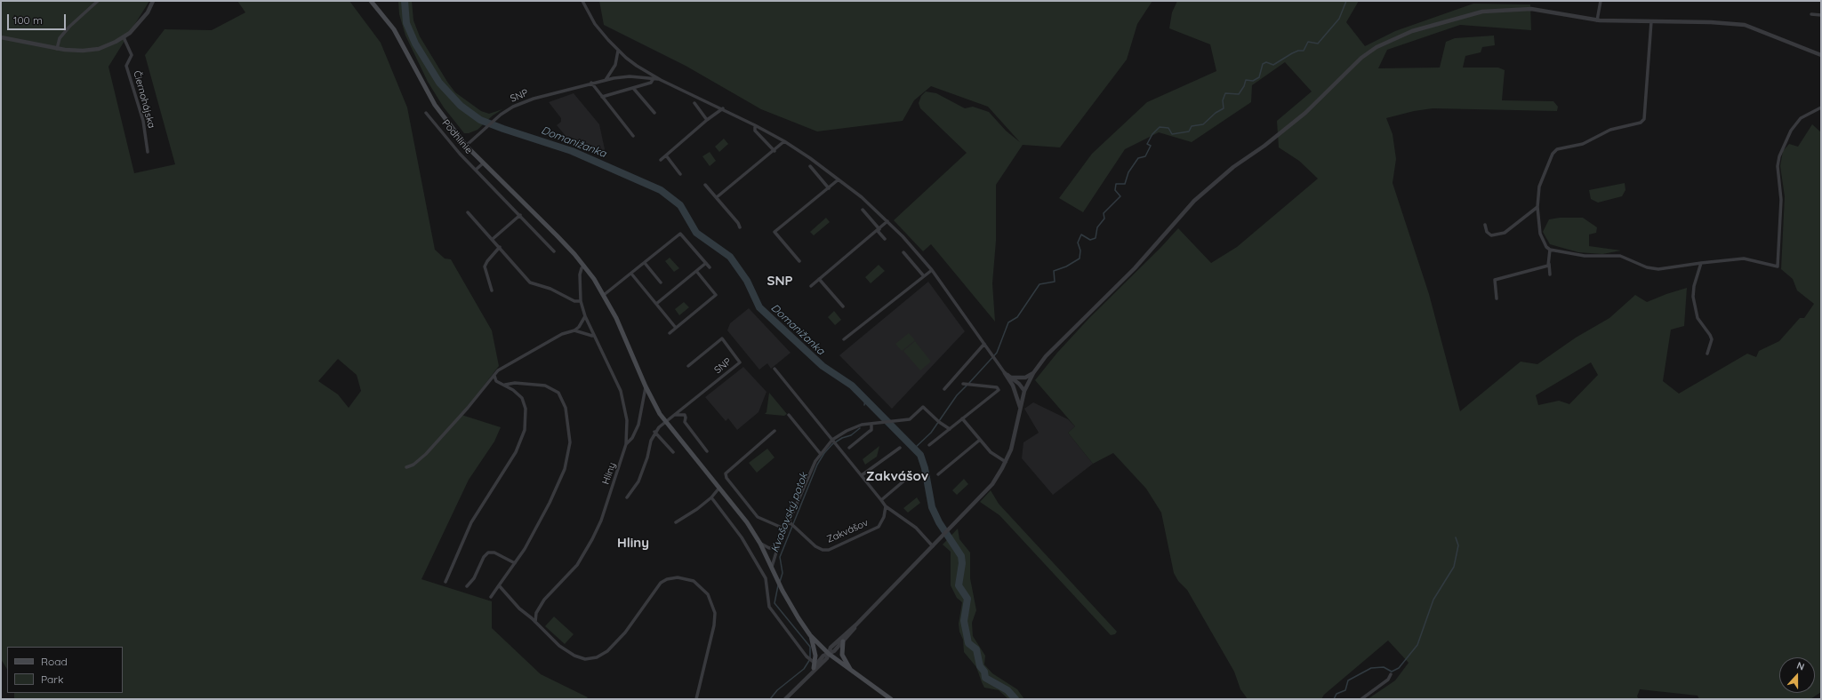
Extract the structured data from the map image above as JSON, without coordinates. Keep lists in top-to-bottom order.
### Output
{
  "streets": {
    "street": [
      "SNP",
      "Čiernohájska",
      "Podhlinie",
      "Hliny",
      "Zakvášov"
    ]
  },
  "districts": ["SNP", "Zakvášov", "Hliny"],
  "water": ["Domanižanka", "Kvašovský potok"],
  "legend": ["Road", "Park"],
  "scale_bar": "100 m",
  "north": "top"
}
